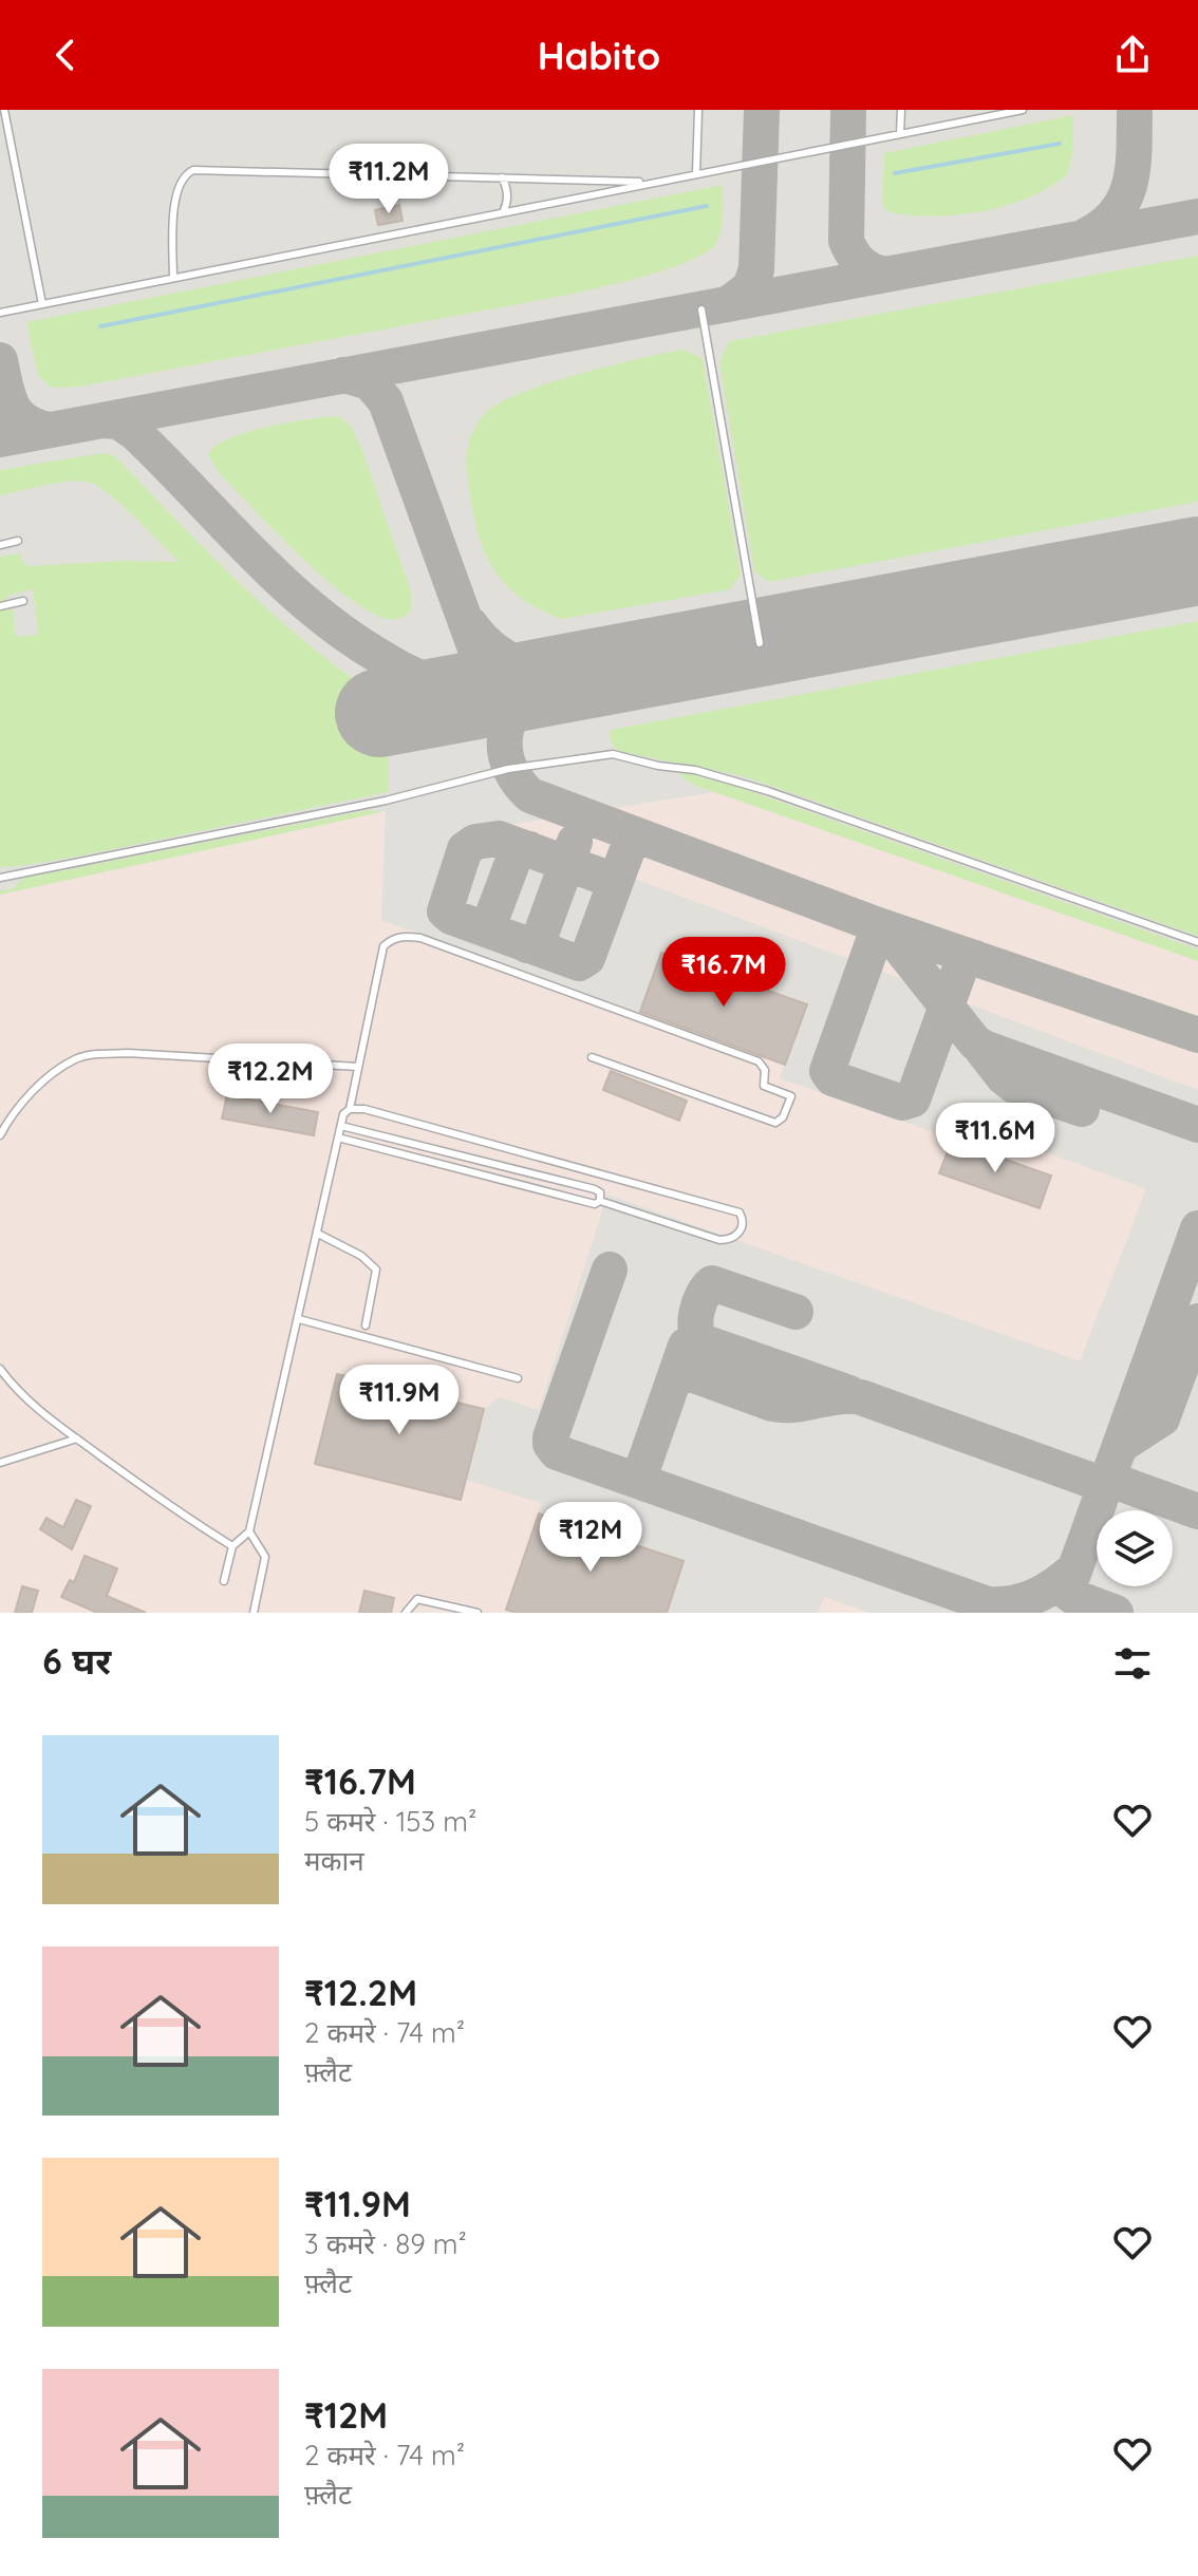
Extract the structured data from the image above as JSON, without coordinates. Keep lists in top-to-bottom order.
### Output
{
  "page": {
    "header": "Habito",
    "price": [
      "₹11.2M",
      "₹16.7M",
      "₹12.2M",
      "₹11.6M",
      "₹11.9M",
      "₹12M"
    ],
    "heading": "6 घर",
    "list": [
      {
        "name": "₹16.7M",
        "note": "5 कमरे · 153 m² · मकान"
      },
      {
        "name": "₹12.2M",
        "note": "2 कमरे · 74 m² · फ़्लैट"
      },
      {
        "name": "₹11.9M",
        "note": "3 कमरे · 89 m² · फ़्लैट"
      },
      {
        "name": "₹12M",
        "note": "2 कमरे · 74 m² · फ़्लैट"
      }
    ]
  }
}
